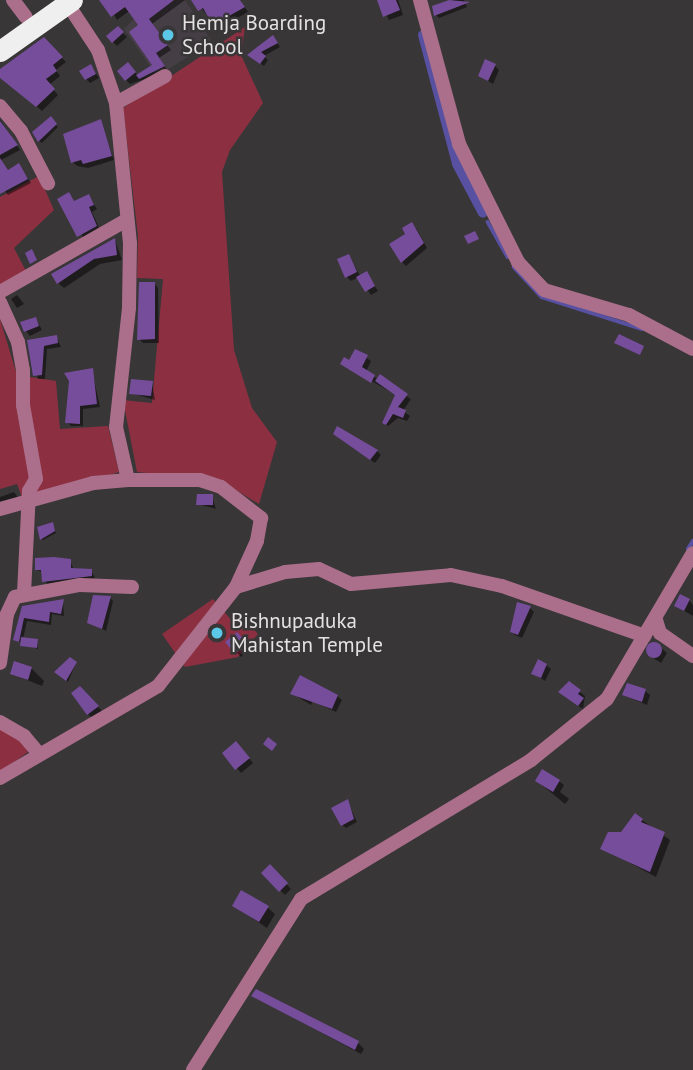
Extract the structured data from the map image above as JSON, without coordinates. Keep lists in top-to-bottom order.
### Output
{
  "places": ["Hemja Boarding School", "Bishnupaduka Mahistan Temple"]
}
